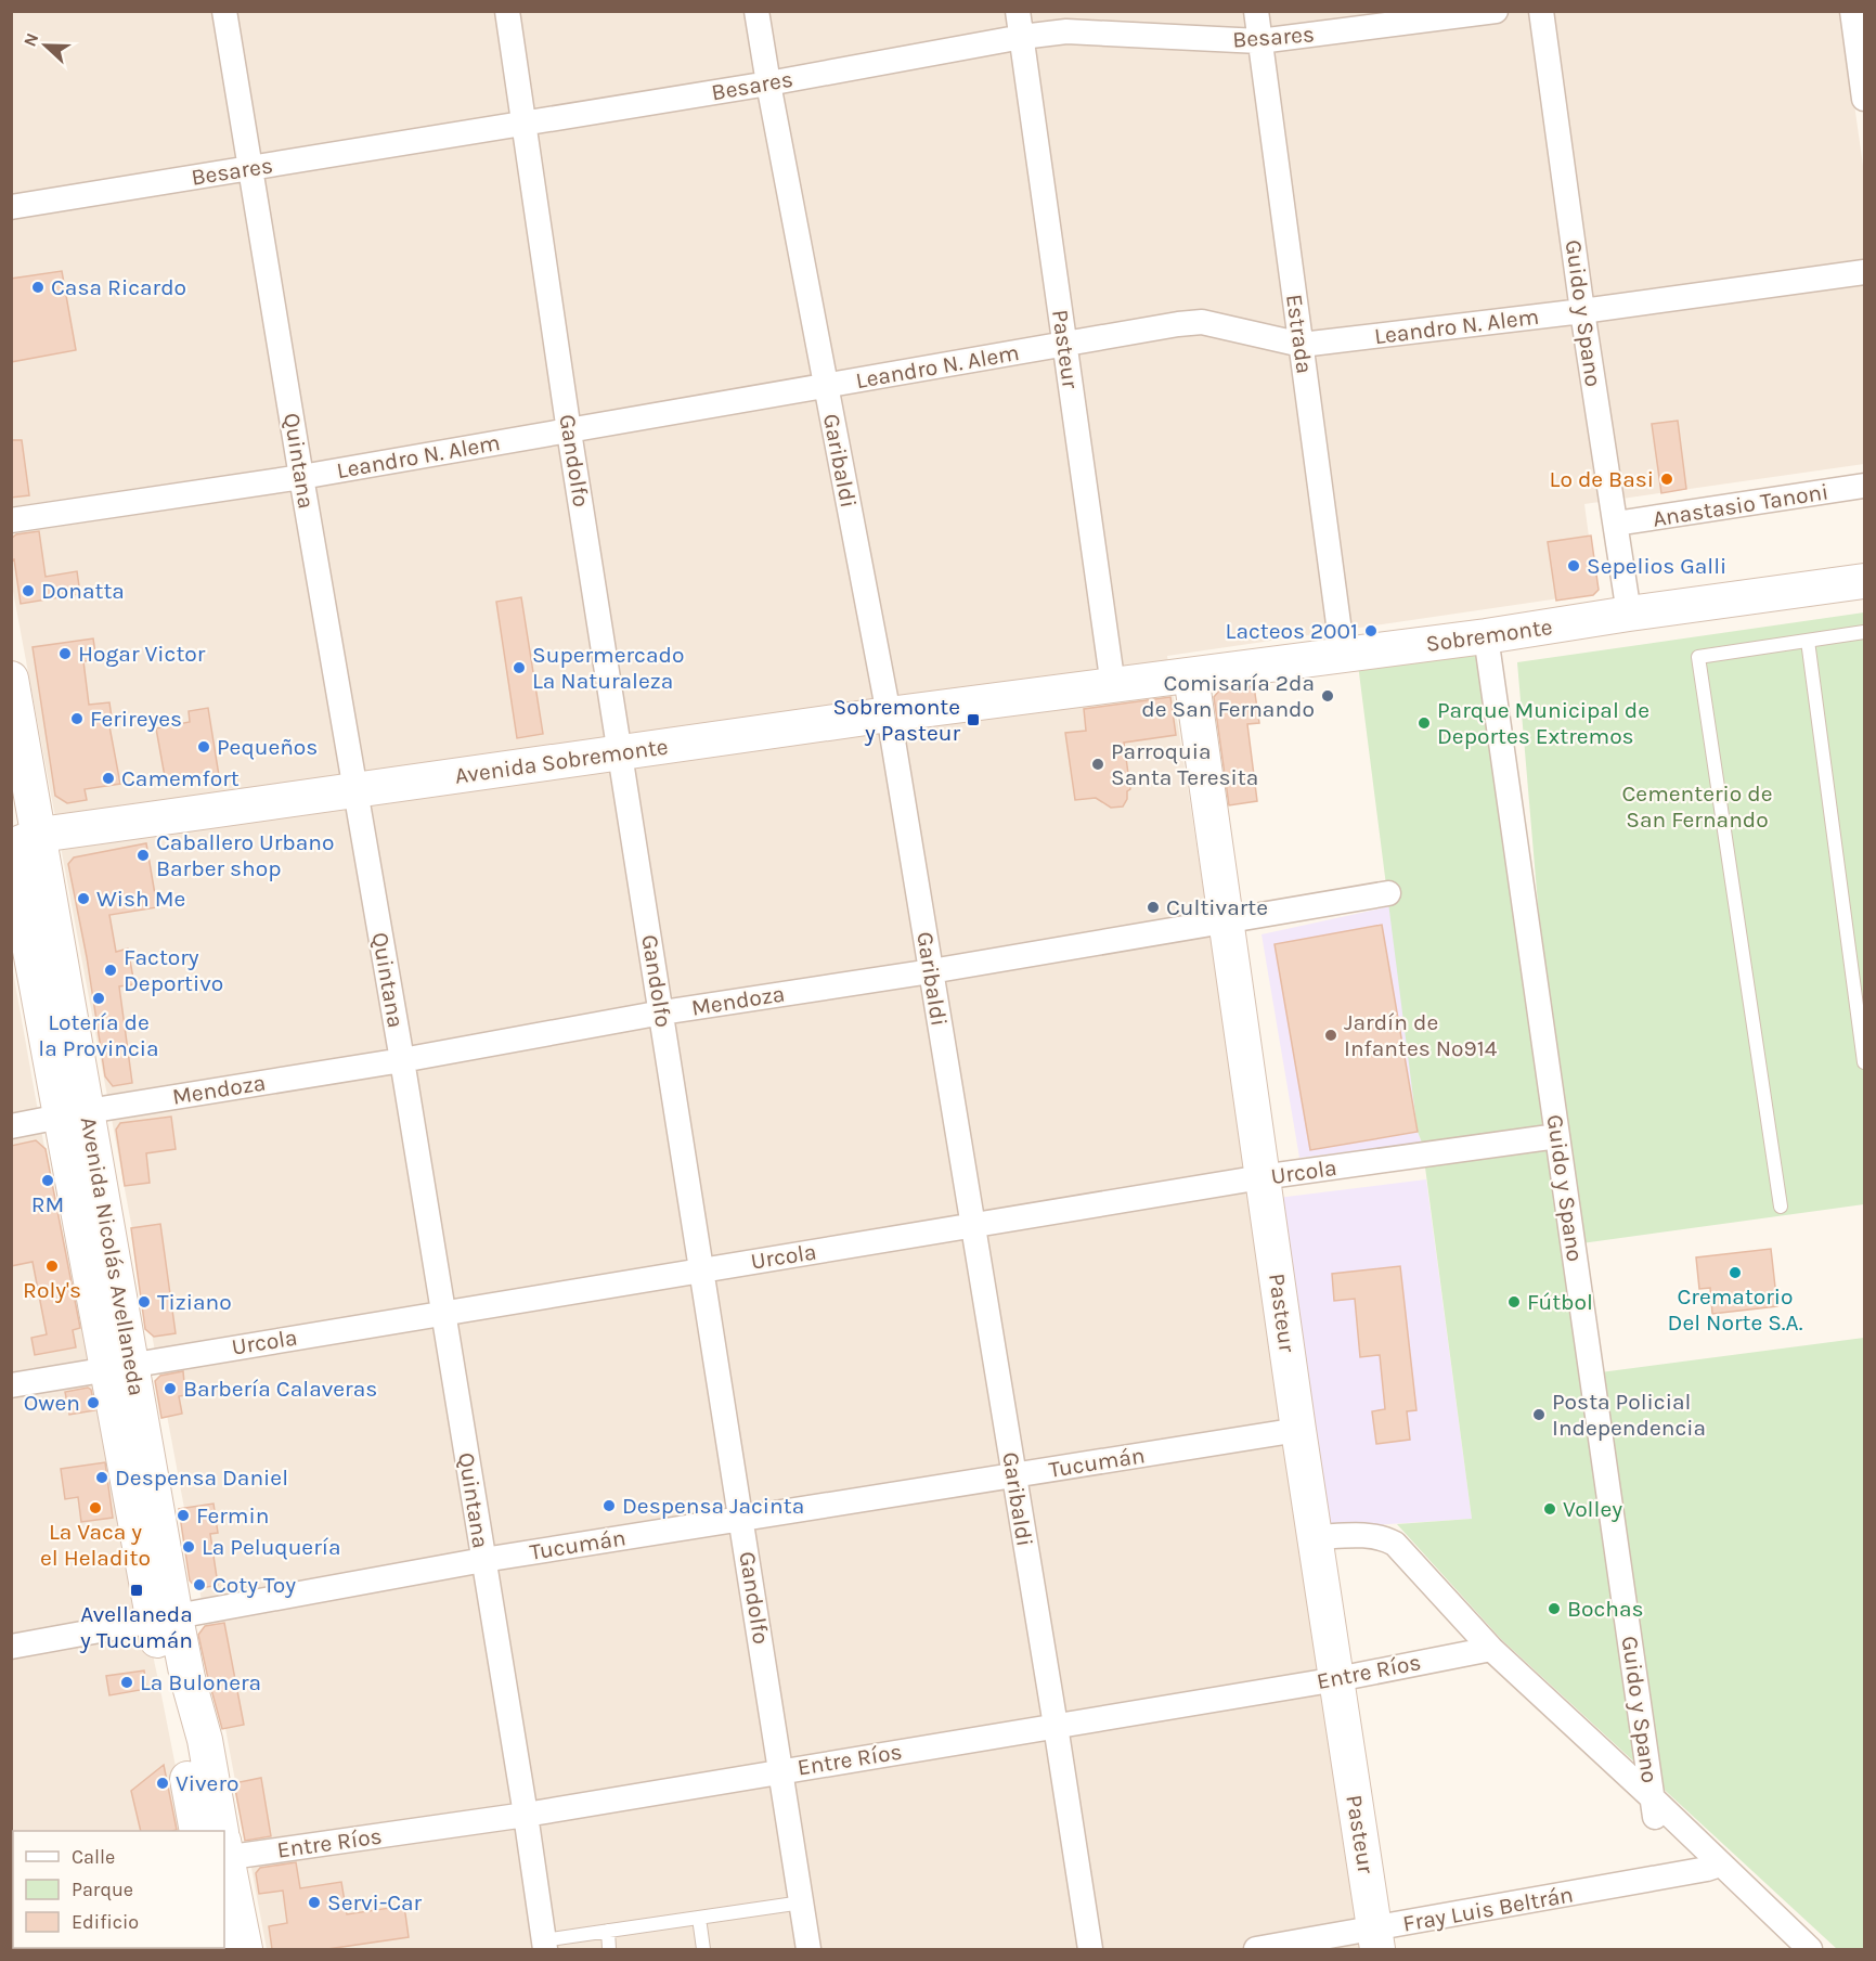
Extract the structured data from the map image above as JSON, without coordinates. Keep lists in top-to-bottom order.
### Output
{
  "streets": {
    "main road": [
      "Pasteur",
      "Sobremonte",
      "Avenida Sobremonte",
      "Avenida Nicolás Avellaneda"
    ],
    "street": [
      "Besares",
      "Guido y Spano",
      "Leandro N. Alem",
      "Estrada",
      "Quintana",
      "Gandolfo",
      "Garibaldi",
      "Anastasio Tanoni",
      "Mendoza",
      "Urcola",
      "Tucumán",
      "Entre Ríos",
      "Fray Luis Beltrán"
    ]
  },
  "crossings": [
    ["Besares", "Estrada"],
    ["Besares", "Pasteur"],
    ["Besares", "Quintana"],
    ["Besares", "Gandolfo"],
    ["Besares", "Garibaldi"],
    ["Guido y Spano", "Leandro N. Alem"],
    ["Guido y Spano", "Anastasio Tanoni"],
    ["Guido y Spano", "Sobremonte"],
    ["Guido y Spano", "Urcola"],
    ["Leandro N. Alem", "Estrada"],
    ["Leandro N. Alem", "Pasteur"],
    ["Leandro N. Alem", "Quintana"],
    ["Leandro N. Alem", "Gandolfo"],
    ["Leandro N. Alem", "Garibaldi"],
    ["Estrada", "Sobremonte"],
    ["Pasteur", "Sobremonte"],
    ["Pasteur", "Avenida Sobremonte"],
    ["Pasteur", "Mendoza"],
    ["Pasteur", "Urcola"],
    ["Pasteur", "Tucumán"],
    ["Pasteur", "Entre Ríos"],
    ["Pasteur", "Fray Luis Beltrán"],
    ["Quintana", "Avenida Sobremonte"],
    ["Quintana", "Mendoza"],
    ["Quintana", "Urcola"],
    ["Quintana", "Tucumán"],
    ["Quintana", "Entre Ríos"],
    ["Gandolfo", "Avenida Sobremonte"],
    ["Gandolfo", "Mendoza"],
    ["Gandolfo", "Urcola"],
    ["Gandolfo", "Tucumán"],
    ["Gandolfo", "Entre Ríos"],
    ["Garibaldi", "Avenida Sobremonte"],
    ["Garibaldi", "Mendoza"],
    ["Garibaldi", "Urcola"],
    ["Garibaldi", "Tucumán"],
    ["Garibaldi", "Entre Ríos"],
    ["Sobremonte", "Avenida Sobremonte"],
    ["Avenida Sobremonte", "Avenida Nicolás Avellaneda"],
    ["Mendoza", "Avenida Nicolás Avellaneda"],
    ["Urcola", "Avenida Nicolás Avellaneda"],
    ["Avenida Nicolás Avellaneda", "Tucumán"]
  ],
  "parks": ["Cementerio de San Fernando"],
  "places": {
    "other": [
      "Casa Ricardo",
      "Lo de Basi",
      "Sepelios Galli",
      "Donatta",
      "Lacteos 2001",
      "Hogar Victor",
      "Supermercado La Naturaleza",
      "Comisaría 2da de San Fernando",
      "Ferireyes",
      "Parque Municipal de Deportes Extremos",
      "Pequeños",
      "Parroquia Santa Teresita",
      "Camemfort",
      "Caballero Urbano Barber shop",
      "Wish Me",
      "Cultivarte",
      "Factory Deportivo",
      "Lotería de la Provincia",
      "Jardín de Infantes Nº914",
      "RM",
      "Roly's",
      "Crematorio Del Norte S.A.",
      "Tiziano",
      "Fútbol",
      "Barbería Calaveras",
      "Owen",
      "Posta Policial Independencia",
      "Despensa Daniel",
      "Despensa Jacinta",
      "La Vaca y el Heladito",
      "Volley",
      "Fermin",
      "La Peluquería",
      "Coty Toy",
      "Bochas",
      "La Bulonera",
      "Vivero",
      "Servi-Car"
    ],
    "transit": ["Sobremonte y Pasteur", "Avellaneda y Tucumán"]
  },
  "legend": ["Calle", "Parque", "Edificio"],
  "north": "left"
}
